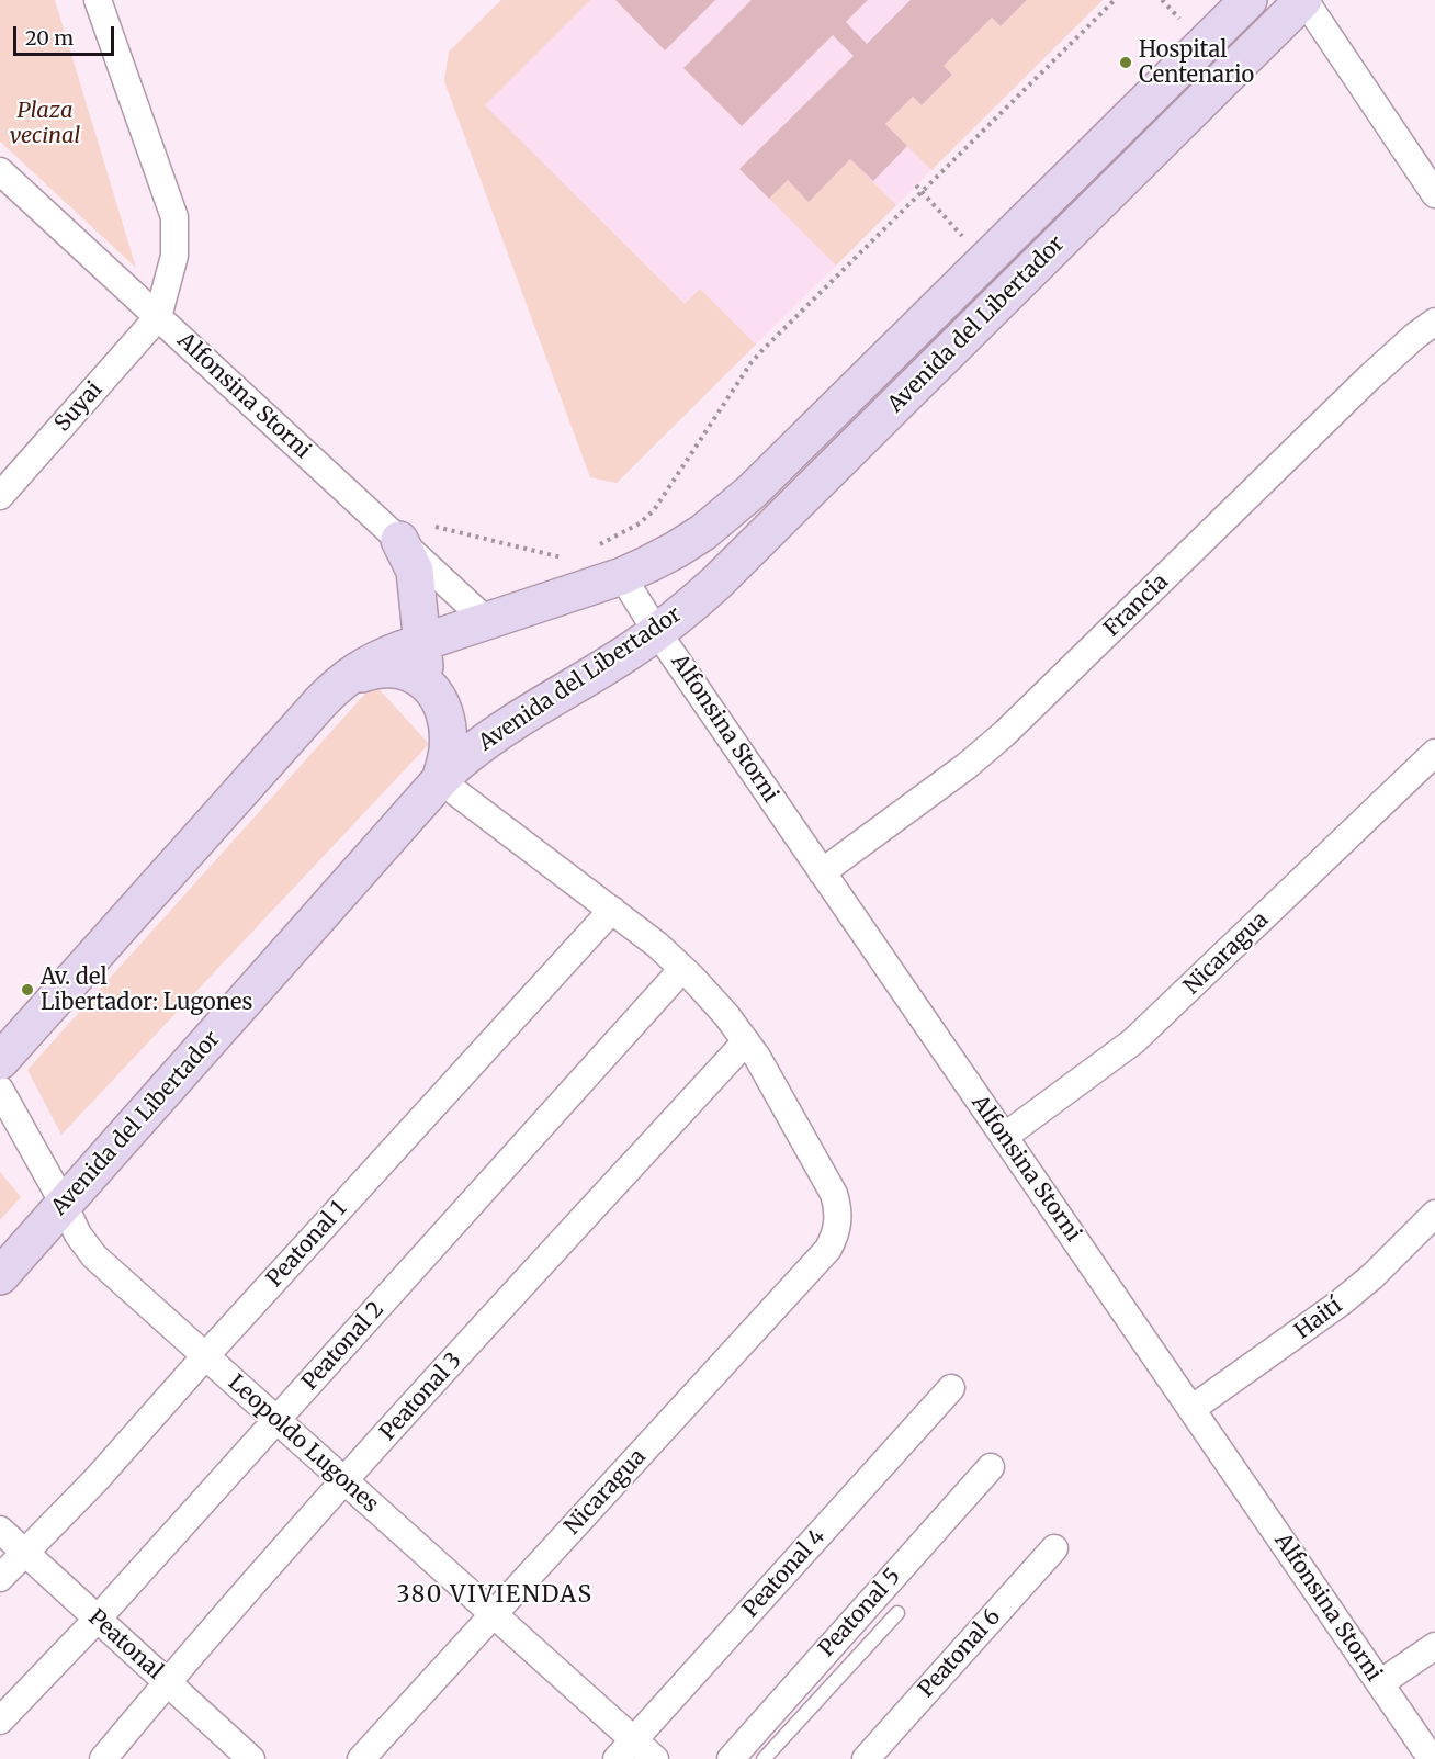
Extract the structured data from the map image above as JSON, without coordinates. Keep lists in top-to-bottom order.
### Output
{
  "streets": {
    "main road": ["Avenida del Libertador"],
    "street": [
      "Alfonsina Storni",
      "Suyai",
      "Francia",
      "Nicaragua",
      "Peatonal 1",
      "Haití",
      "Peatonal 2",
      "Peatonal 3",
      "Leopoldo Lugones",
      "Peatonal 4",
      "Peatonal 5",
      "Peatonal",
      "Peatonal 6"
    ]
  },
  "crossings": [
    ["Avenida del Libertador", "Alfonsina Storni"],
    ["Avenida del Libertador", "Leopoldo Lugones"],
    ["Alfonsina Storni", "Suyai"],
    ["Alfonsina Storni", "Francia"],
    ["Alfonsina Storni", "Nicaragua"],
    ["Alfonsina Storni", "Haití"],
    ["Nicaragua", "Peatonal 3"],
    ["Nicaragua", "Leopoldo Lugones"],
    ["Peatonal 1", "Leopoldo Lugones"],
    ["Peatonal 1", "Peatonal"],
    ["Peatonal 2", "Leopoldo Lugones"],
    ["Peatonal 2", "Peatonal"],
    ["Peatonal 3", "Leopoldo Lugones"],
    ["Peatonal 3", "Peatonal"],
    ["Leopoldo Lugones", "Peatonal 4"]
  ],
  "districts": ["380 VIVIENDAS"],
  "parks": ["Plaza vecinal"],
  "places": ["Hospital Centenario", "Av. del Libertador: Lugones"],
  "scale_bar": "20 m"
}
